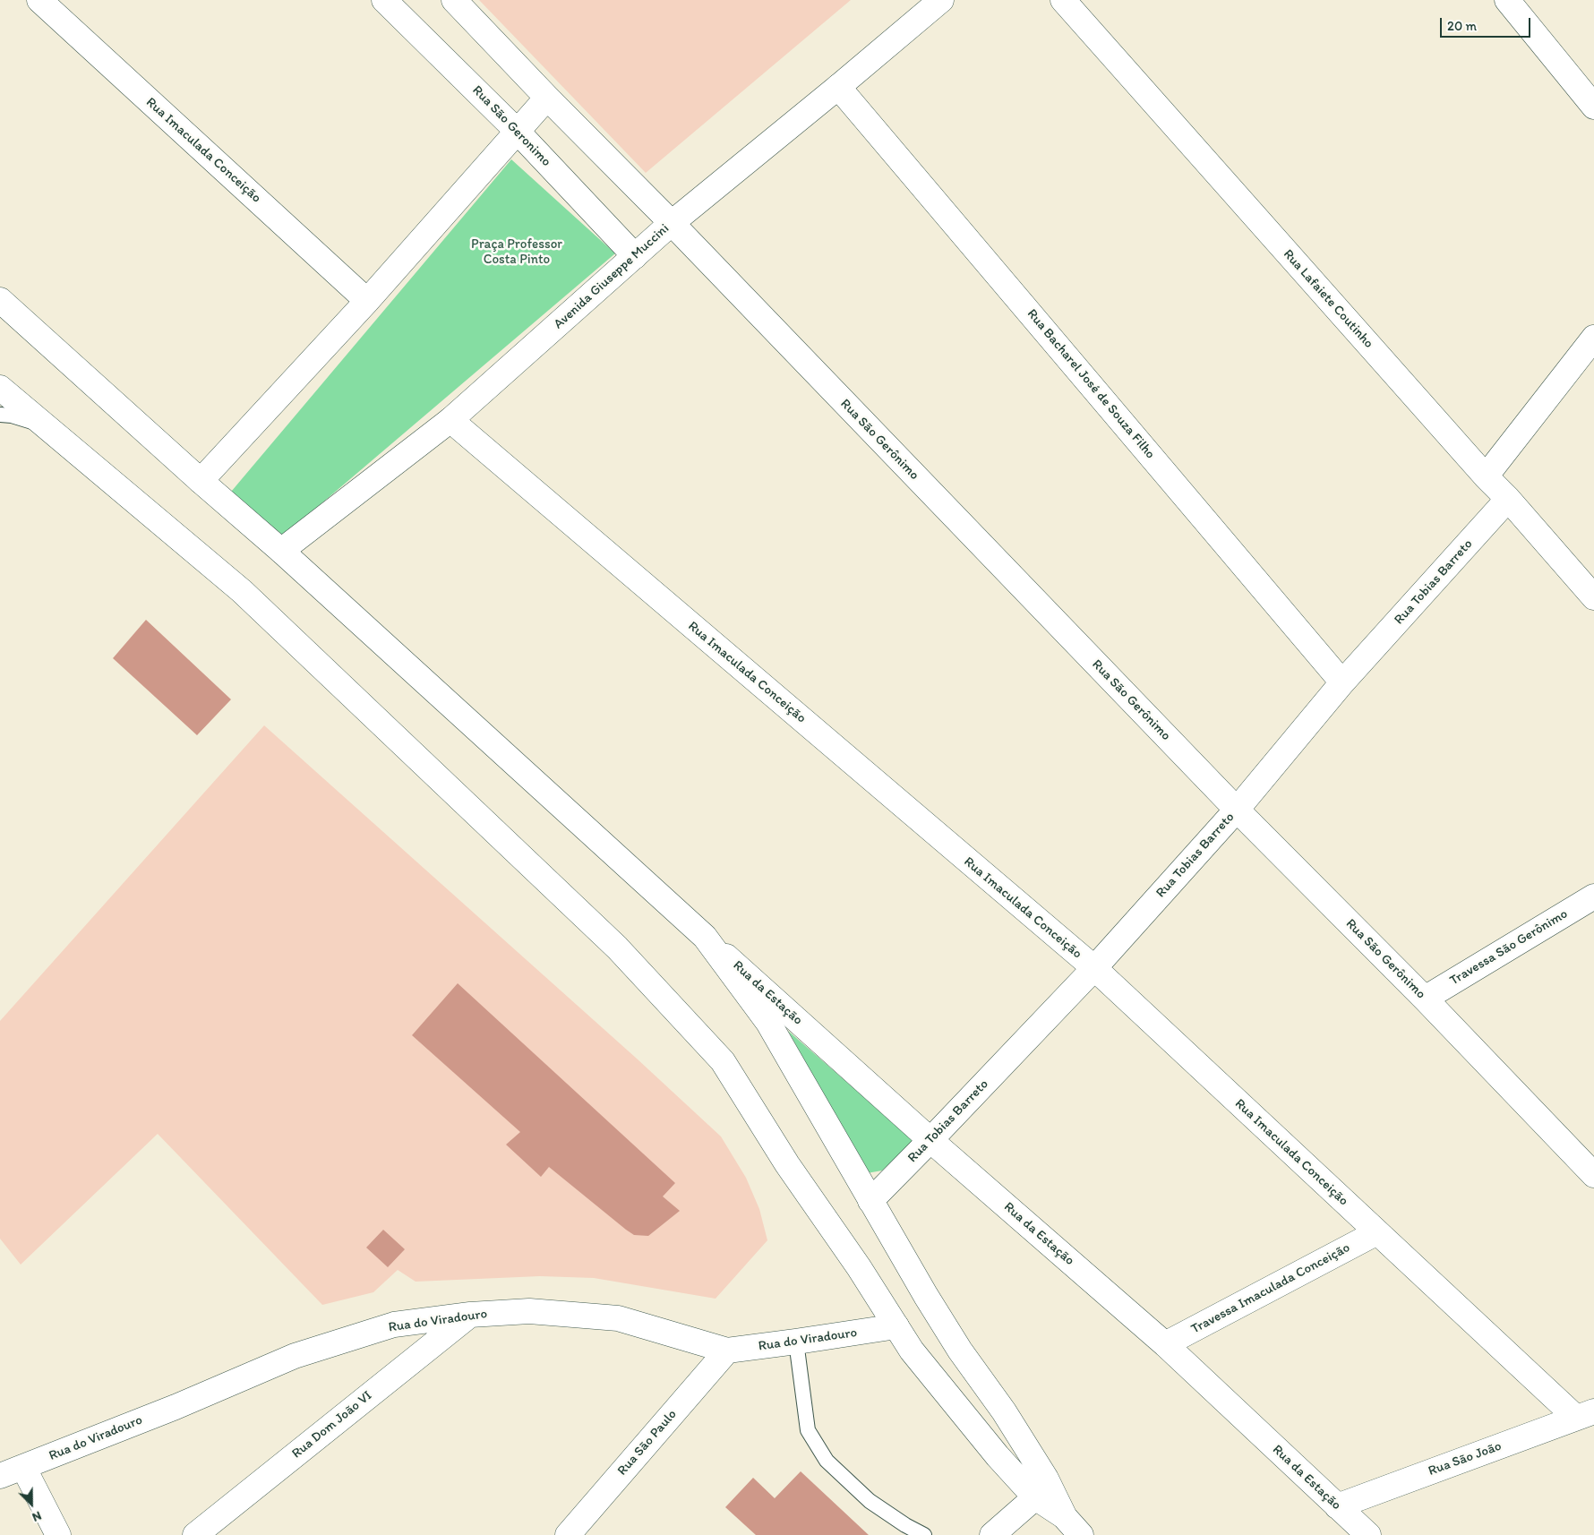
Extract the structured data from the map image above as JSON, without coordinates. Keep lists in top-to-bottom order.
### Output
{
  "streets": {
    "main road": [
      "Rua São Geronimo",
      "Rua Imaculada Conceição",
      "Avenida Giuseppe Muccini",
      "Rua Lafaiete Coutinho",
      "Rua Bacharel José de Souza Filho",
      "Rua São Gerônimo",
      "Rua Tobias Barreto",
      "Travessa São Gerônimo",
      "Rua da Estação",
      "Travessa Imaculada Conceição",
      "Rua do Viradouro",
      "Rua Dom João VI",
      "Rua São Paulo",
      "Rua São João"
    ]
  },
  "crossings": [
    ["Rua São Geronimo", "Avenida Giuseppe Muccini"],
    ["Rua Imaculada Conceição", "Avenida Giuseppe Muccini"],
    ["Rua Imaculada Conceição", "Rua Tobias Barreto"],
    ["Rua Imaculada Conceição", "Travessa Imaculada Conceição"],
    ["Rua Imaculada Conceição", "Rua São João"],
    ["Avenida Giuseppe Muccini", "Rua Bacharel José de Souza Filho"],
    ["Avenida Giuseppe Muccini", "Rua São Gerônimo"],
    ["Rua Lafaiete Coutinho", "Rua Tobias Barreto"],
    ["Rua Bacharel José de Souza Filho", "Rua Tobias Barreto"],
    ["Rua São Gerônimo", "Rua Tobias Barreto"],
    ["Rua São Gerônimo", "Travessa São Gerônimo"],
    ["Rua Tobias Barreto", "Rua da Estação"],
    ["Rua da Estação", "Travessa Imaculada Conceição"],
    ["Rua da Estação", "Rua São João"],
    ["Rua do Viradouro", "Rua Dom João VI"],
    ["Rua do Viradouro", "Rua São Paulo"]
  ],
  "parks": ["Praça Professor Costa Pinto"],
  "scale_bar": "20 m",
  "north": "bottom right"
}
